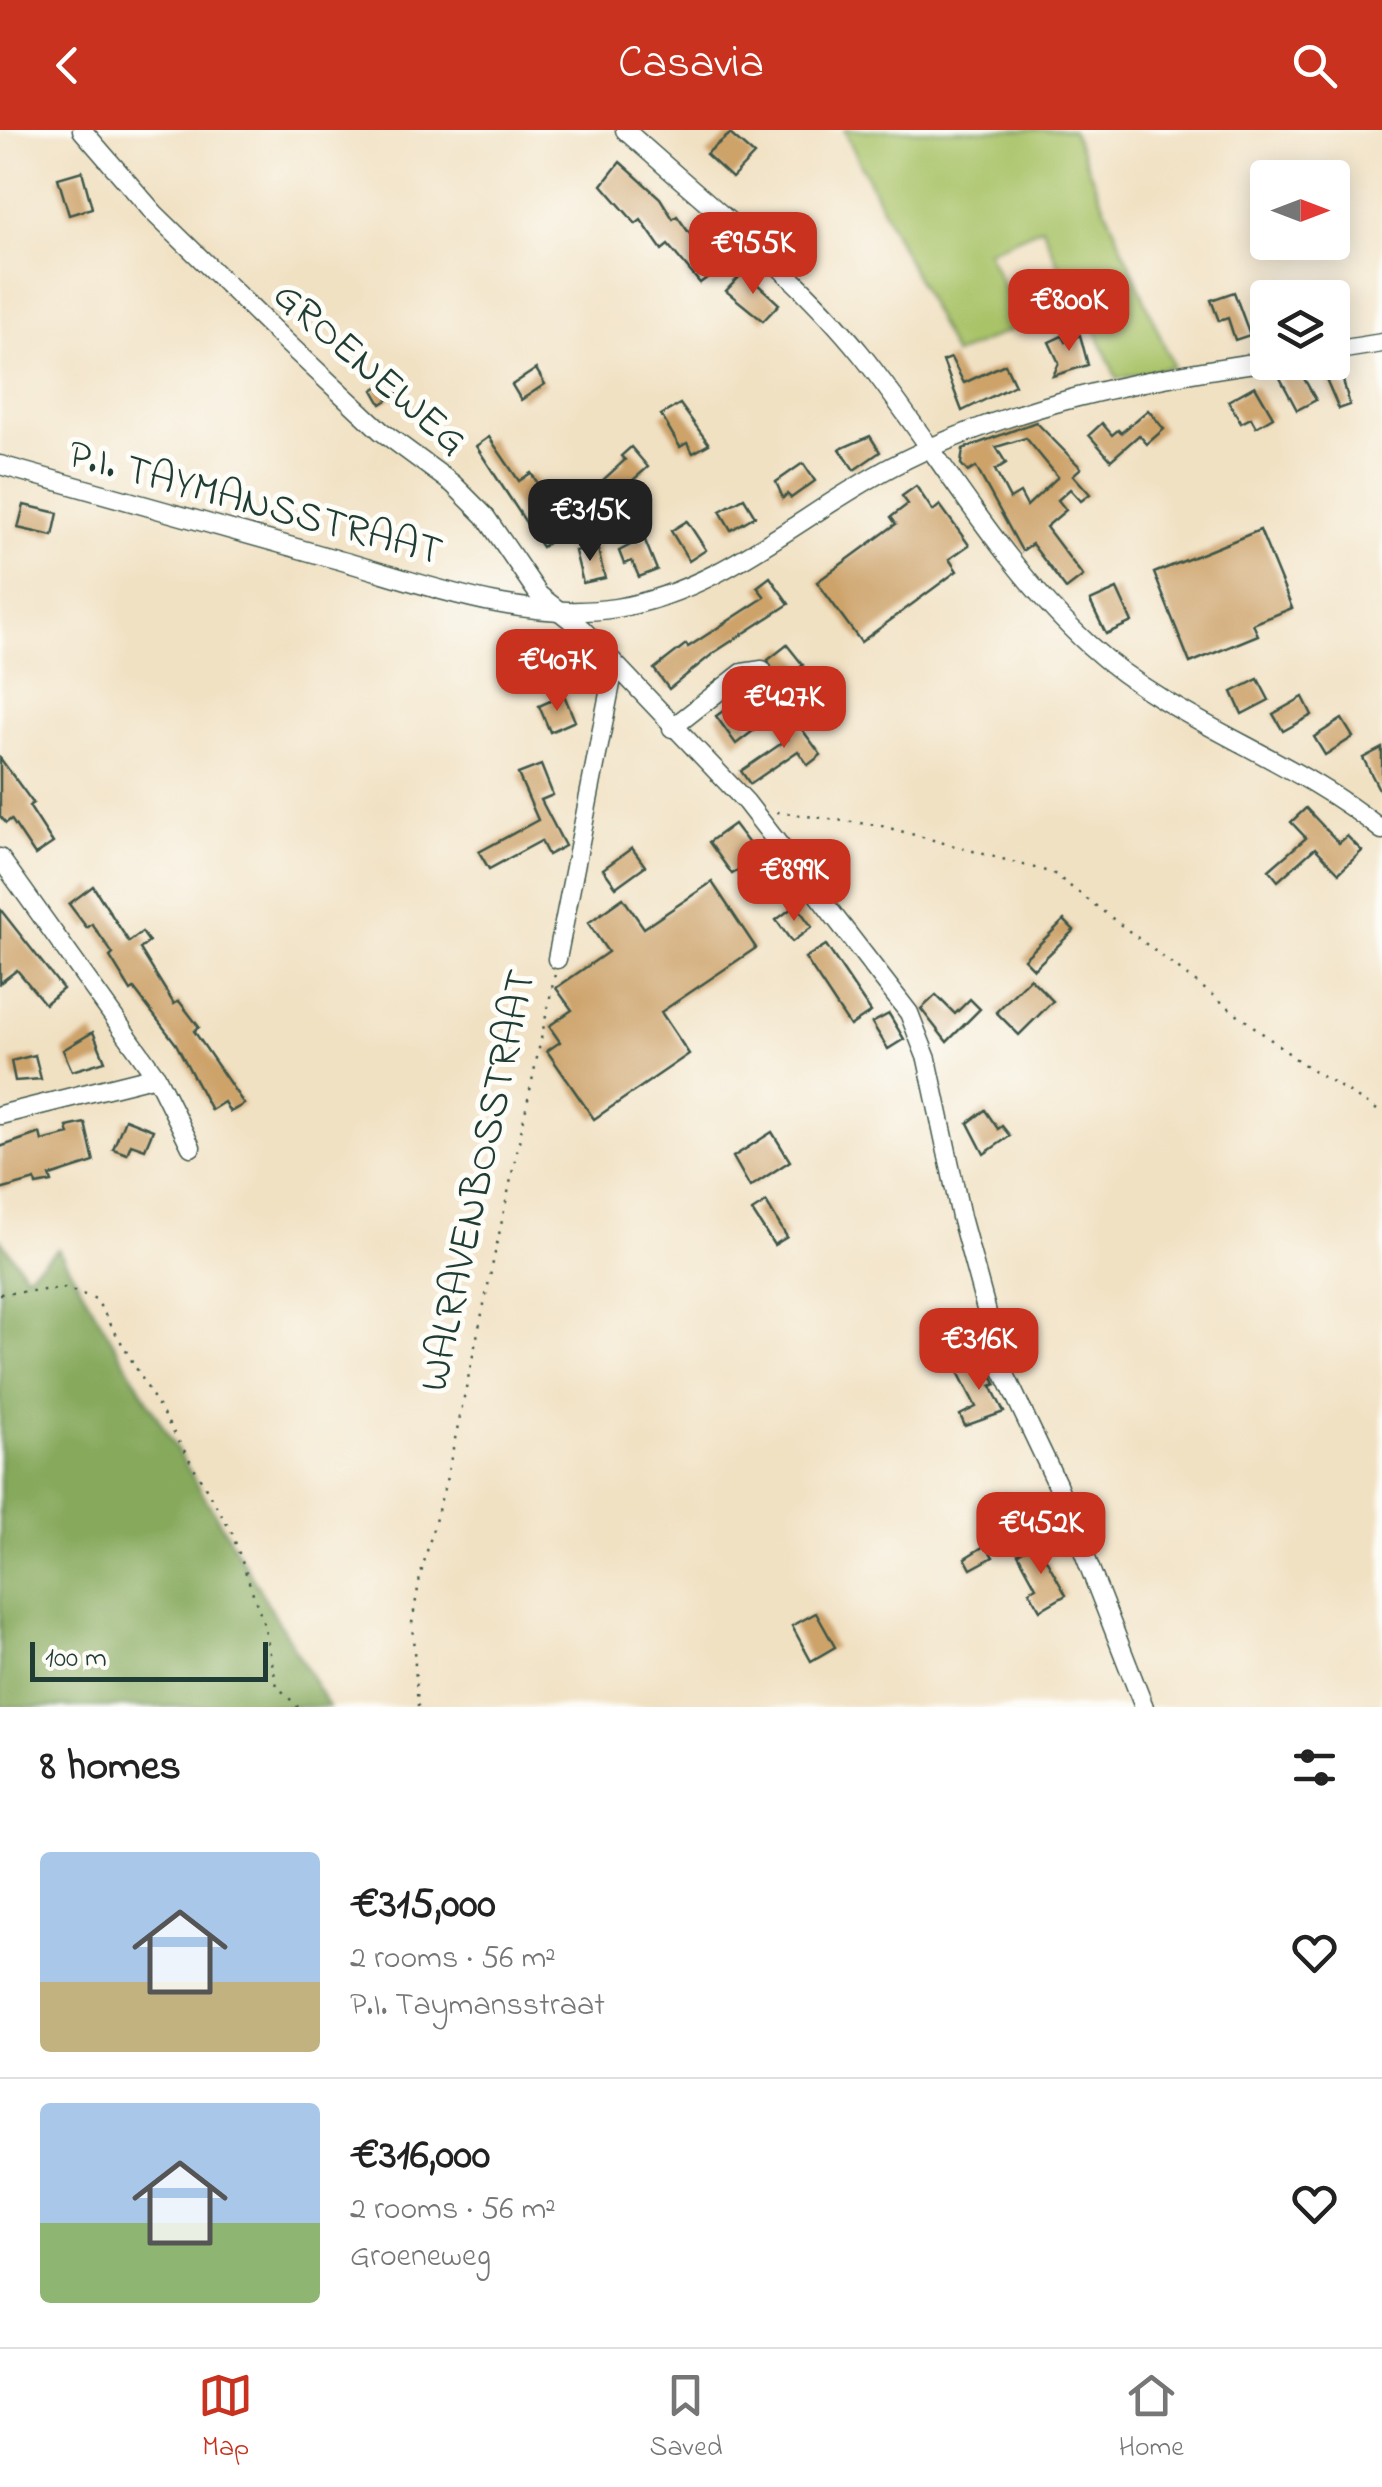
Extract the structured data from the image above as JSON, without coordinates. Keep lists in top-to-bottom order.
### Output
{
  "streets": {
    "street": ["GROENEWEG", "P.I. TAYMANSSTRAAT", "WALRAVENBOSSTRAAT"]
  },
  "crossings": [
    ["GROENEWEG", "P.I. TAYMANSSTRAAT"],
    ["GROENEWEG", "WALRAVENBOSSTRAAT"]
  ],
  "scale_bar": "100 m",
  "north": "right",
  "page": {
    "header": "Casavia",
    "price": [
      "€955K",
      "€800K",
      "€315K",
      "€407K",
      "€427K",
      "€899K",
      "€316K",
      "€452K"
    ],
    "scale": "100 m",
    "heading": "8 homes",
    "list": [
      {
        "name": "€315,000",
        "note": "2 rooms · 56 m² · P.I. Taymansstraat"
      },
      {
        "name": "€316,000",
        "note": "2 rooms · 56 m² · Groeneweg"
      }
    ],
    "tabs": ["Map", "Saved", "Home"]
  }
}
